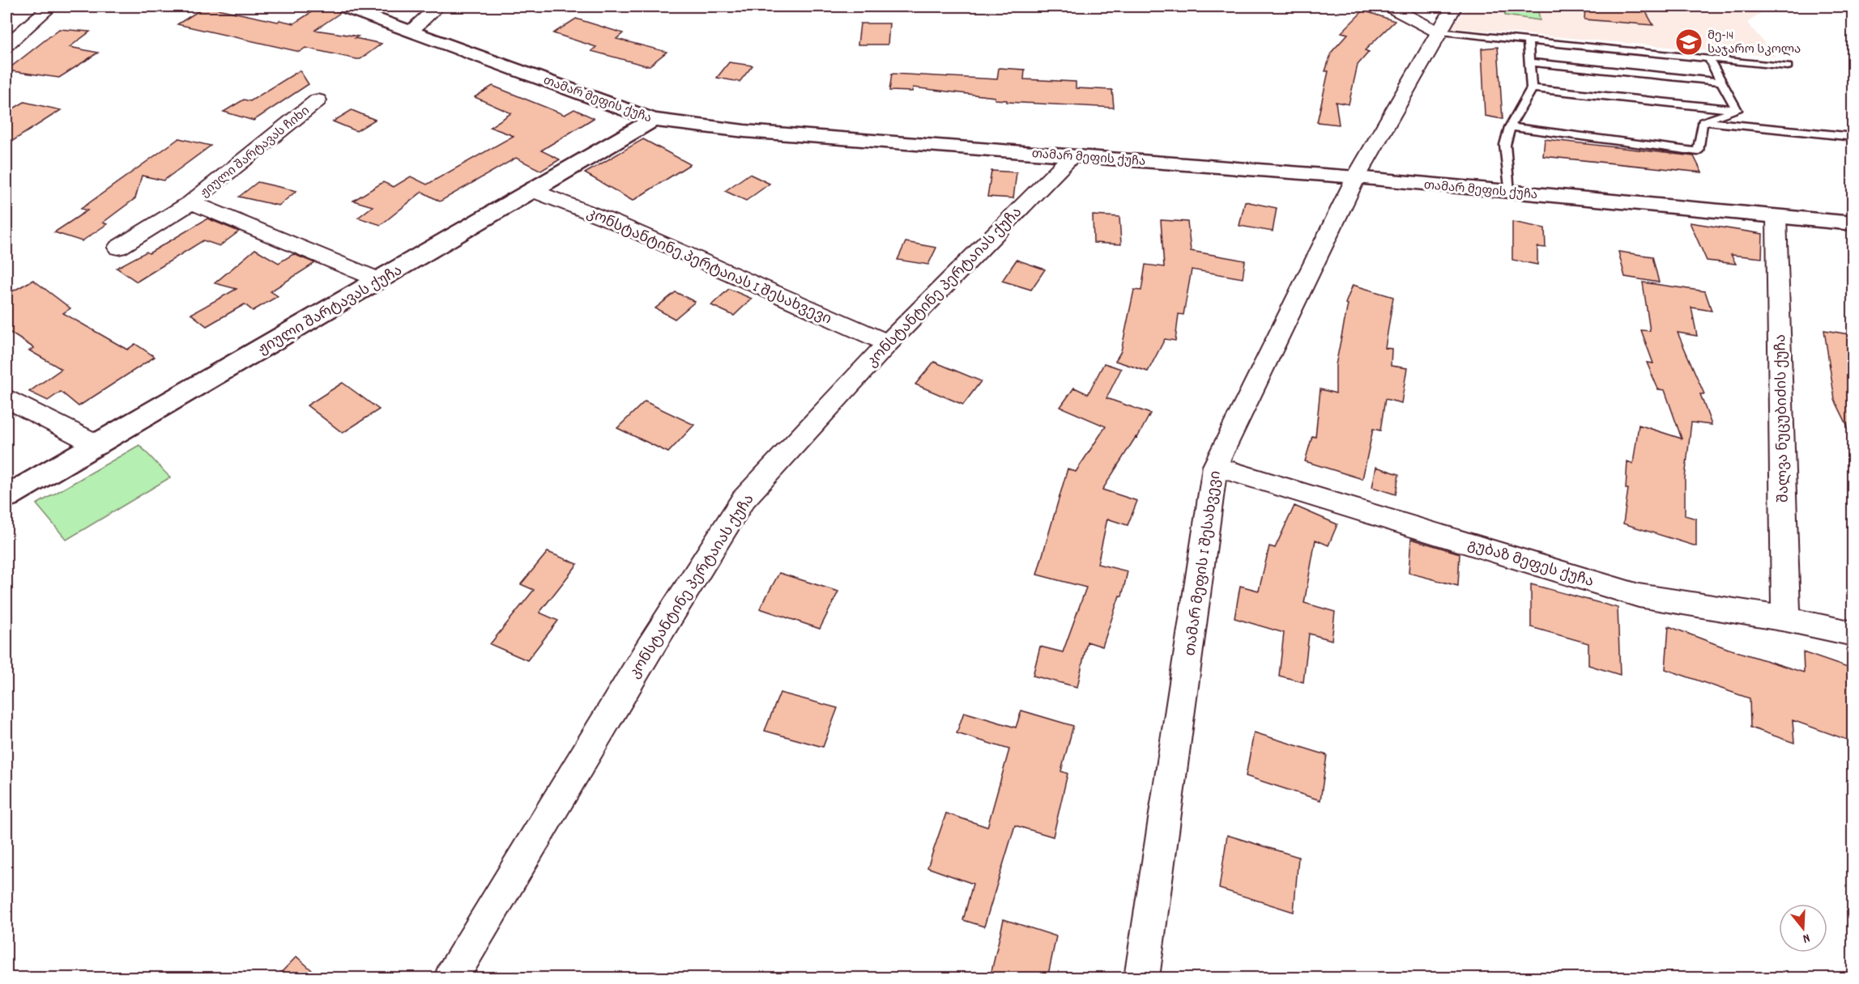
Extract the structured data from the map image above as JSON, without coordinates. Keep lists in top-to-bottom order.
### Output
{
  "streets": {
    "street": [
      "თამარ მეფის ქუჩა",
      "ჟიული შარტავას ჩიხი",
      "კონსტანტინე პერტაიას I შესახვევი",
      "კონსტანტინე პერტაიას ქუჩა",
      "ჟიული შარტავას ქუჩა",
      "შალვა ნუცუბიძის ქუჩა",
      "გუბაზ მეფეს ქუჩა",
      "თამარ მეფის I შესახვევი"
    ]
  },
  "crossings": [
    ["თამარ მეფის ქუჩა", "კონსტანტინე პერტაიას ქუჩა"],
    ["თამარ მეფის ქუჩა", "ჟიული შარტავას ქუჩა"],
    ["თამარ მეფის ქუჩა", "შალვა ნუცუბიძის ქუჩა"],
    ["თამარ მეფის ქუჩა", "თამარ მეფის I შესახვევი"],
    ["ჟიული შარტავას ჩიხი", "ჟიული შარტავას ქუჩა"],
    ["კონსტანტინე პერტაიას I შესახვევი", "კონსტანტინე პერტაიას ქუჩა"],
    ["კონსტანტინე პერტაიას I შესახვევი", "ჟიული შარტავას ქუჩა"],
    ["შალვა ნუცუბიძის ქუჩა", "გუბაზ მეფეს ქუჩა"],
    ["გუბაზ მეფეს ქუჩა", "თამარ მეფის I შესახვევი"]
  ],
  "places": {
    "school or university": ["მე-14 საჯარო სკოლა"]
  },
  "north": "bottom"
}
